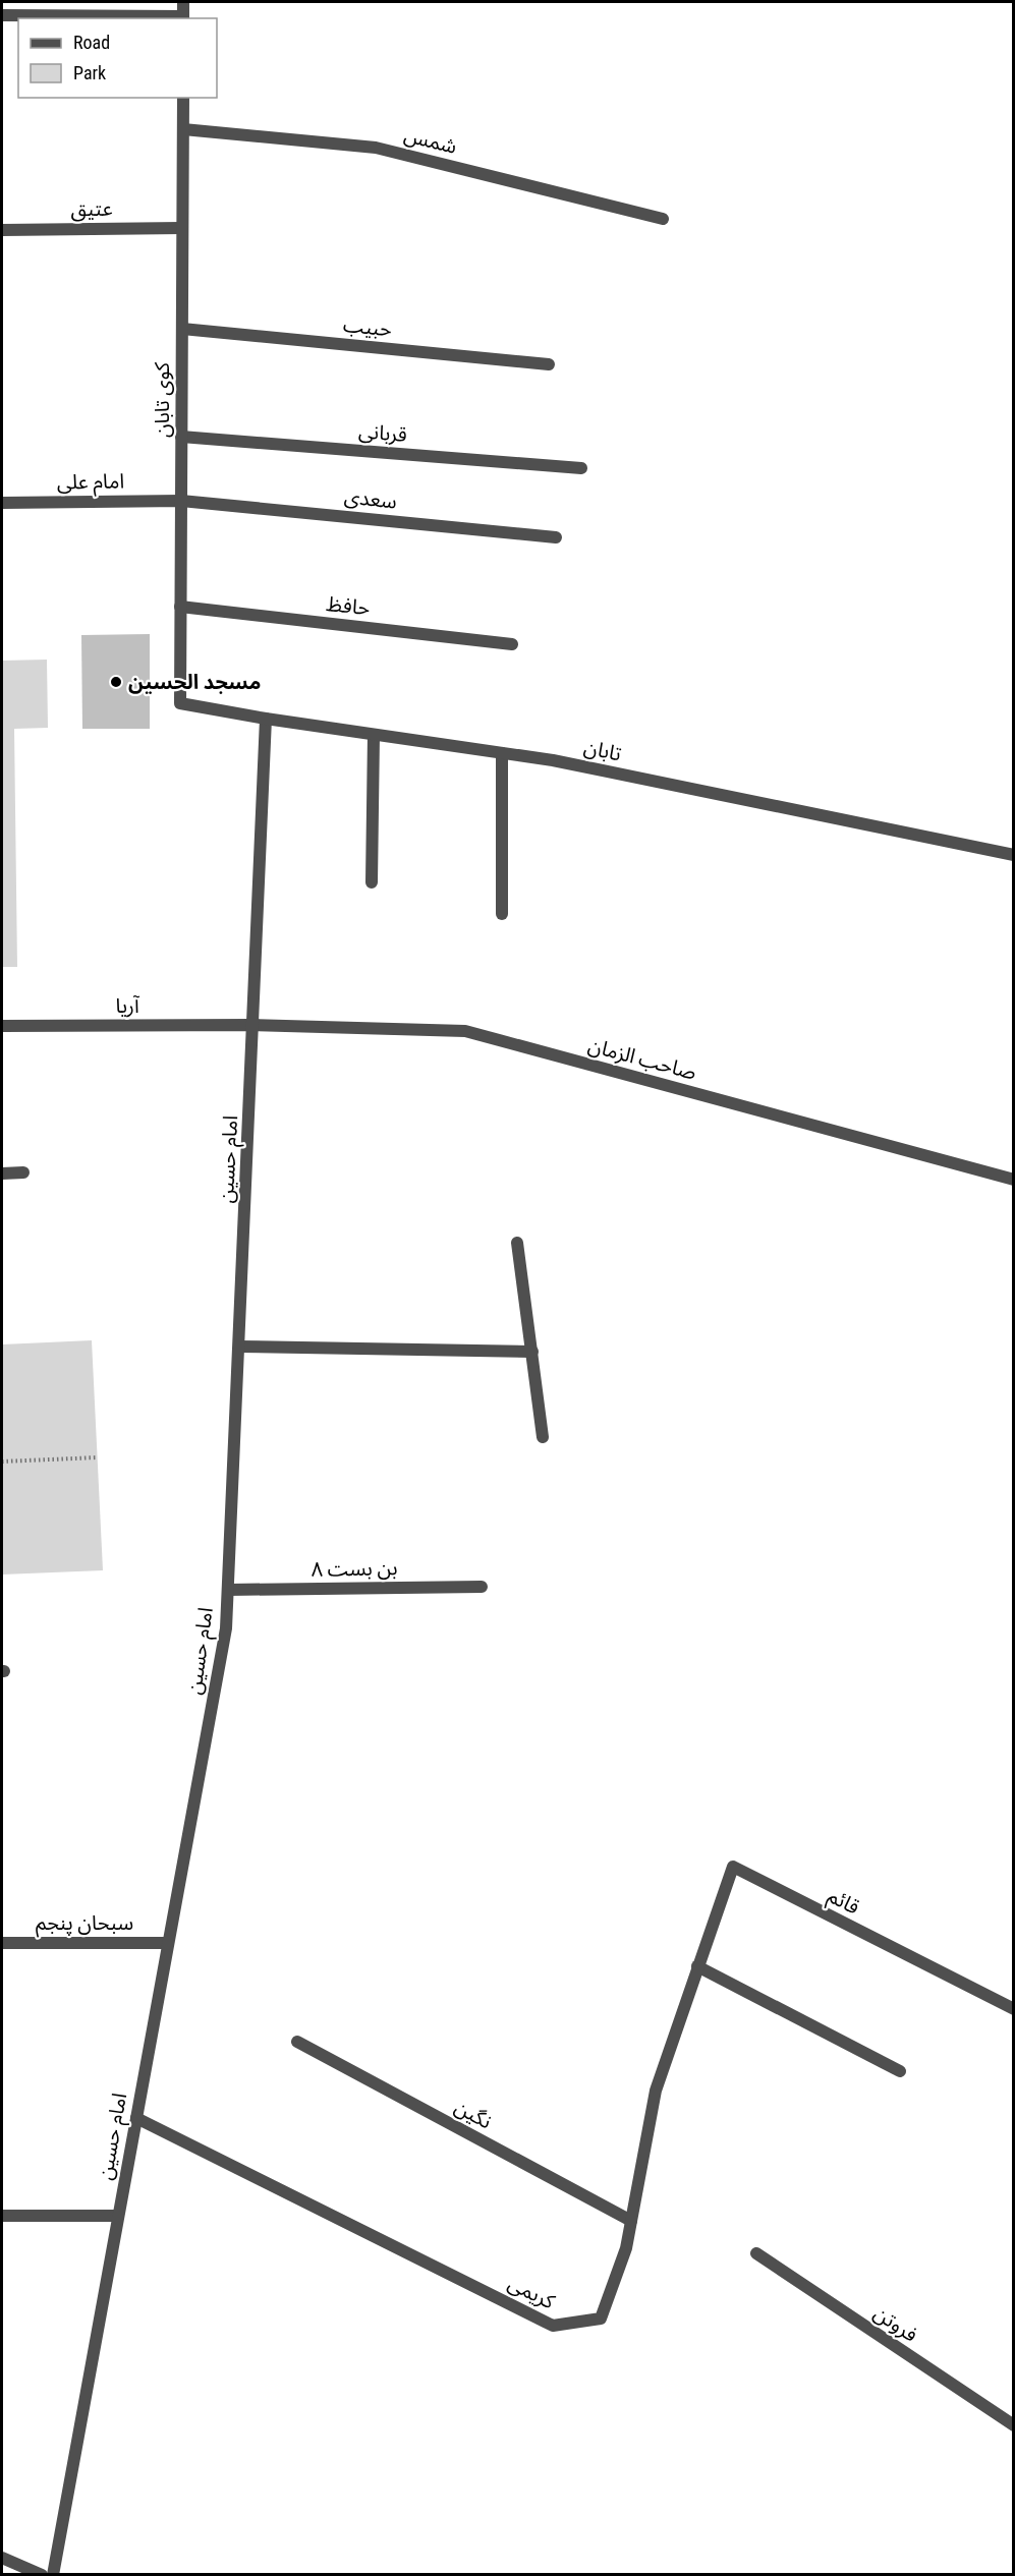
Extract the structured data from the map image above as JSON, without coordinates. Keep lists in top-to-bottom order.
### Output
{
  "streets": {
    "street": [
      "شمس",
      "عتیق",
      "حبیب",
      "کوی تابان",
      "قربانی",
      "امام علی",
      "سعدی",
      "حافظ",
      "تابان",
      "آریا",
      "صاحب الزمان",
      "امام حسین",
      "بن بست ۸",
      "قائم",
      "سبحان پنجم",
      "نگین",
      "کریمی",
      "فروتن"
    ]
  },
  "crossings": [
    ["شمس", "کوی تابان"],
    ["عتیق", "کوی تابان"],
    ["حبیب", "کوی تابان"],
    ["کوی تابان", "قربانی"],
    ["کوی تابان", "امام علی"],
    ["کوی تابان", "سعدی"],
    ["کوی تابان", "حافظ"],
    ["کوی تابان", "تابان"],
    ["امام علی", "سعدی"],
    ["تابان", "امام حسین"],
    ["آریا", "صاحب الزمان"],
    ["آریا", "امام حسین"],
    ["صاحب الزمان", "امام حسین"],
    ["امام حسین", "بن بست ۸"],
    ["امام حسین", "سبحان پنجم"],
    ["امام حسین", "کریمی"],
    ["قائم", "کریمی"],
    ["نگین", "کریمی"]
  ],
  "places": ["مسجد الحسین"],
  "legend": ["Road", "Park"]
}
